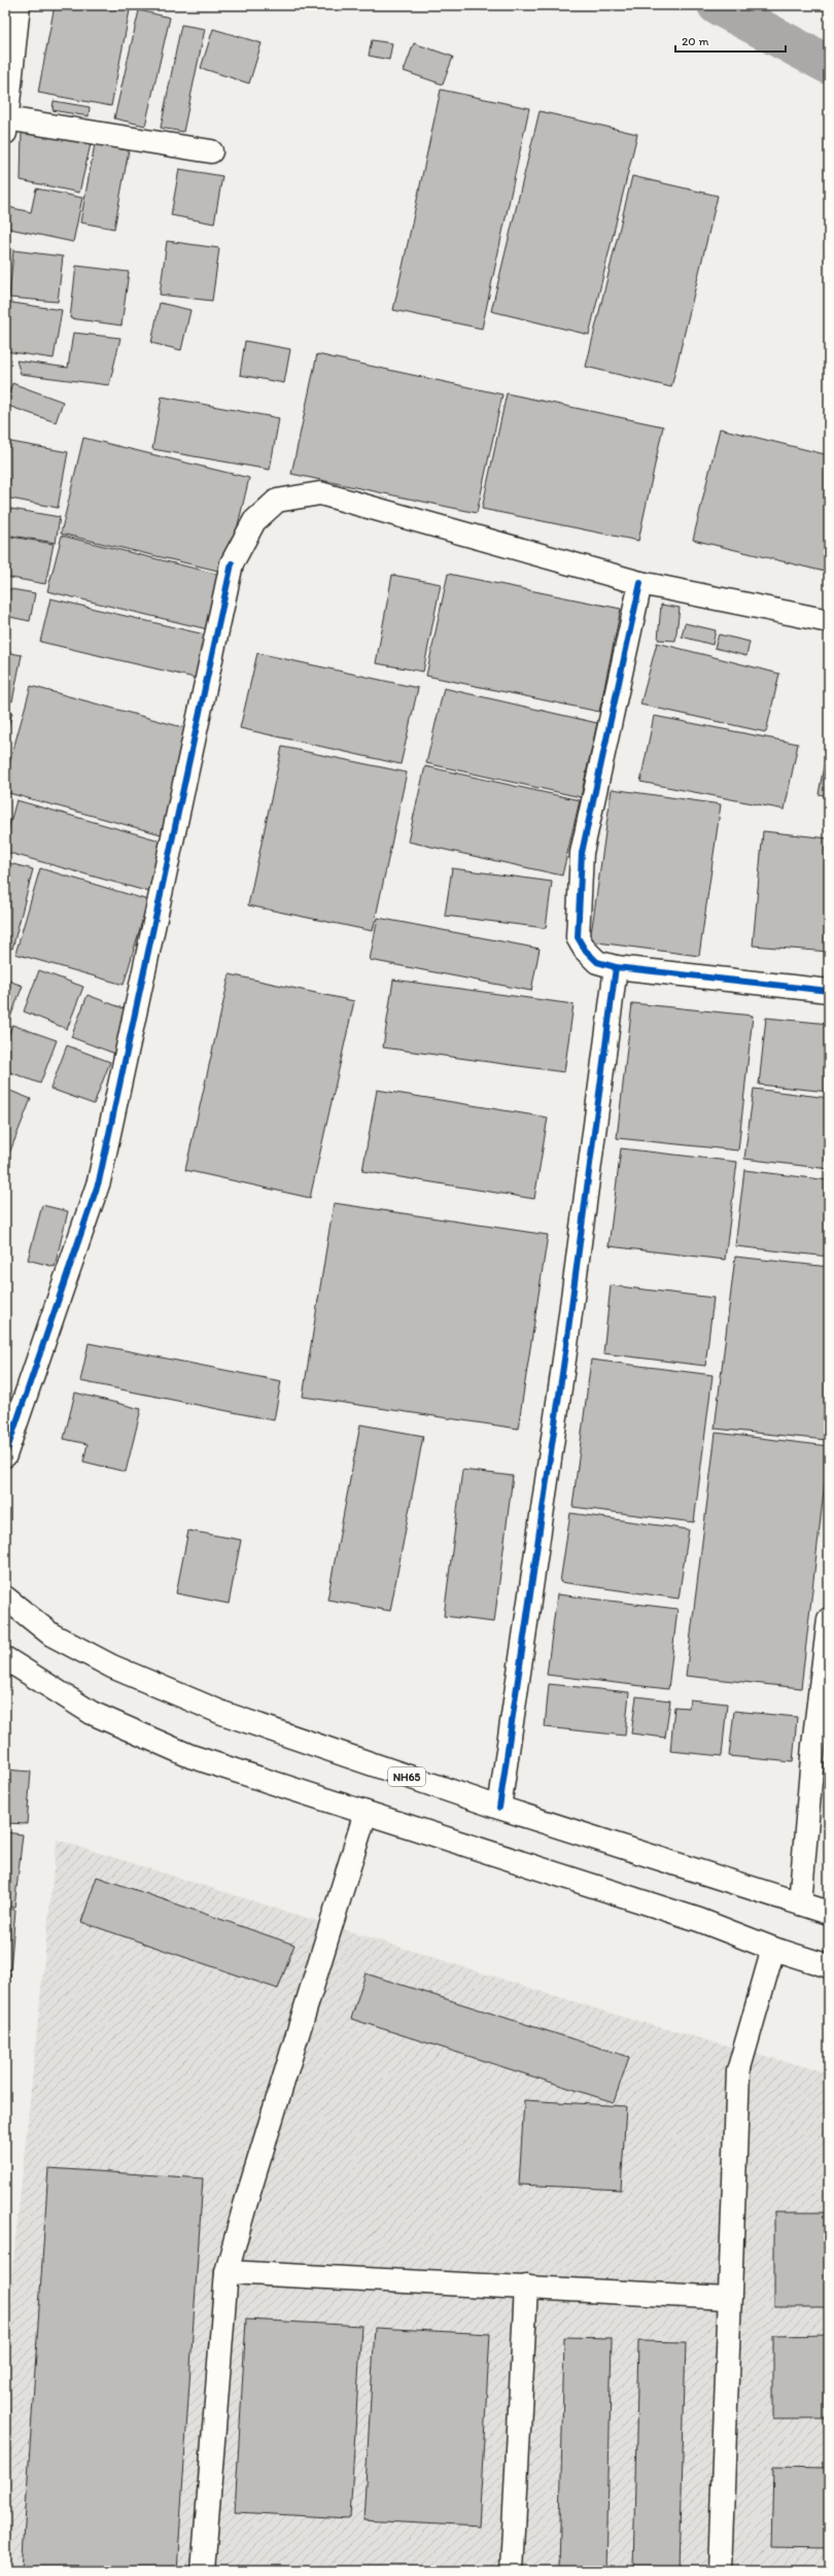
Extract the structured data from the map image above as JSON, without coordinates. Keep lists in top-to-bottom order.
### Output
{
  "streets": {
    "main road": ["NH65"]
  },
  "scale_bar": "20 m"
}
